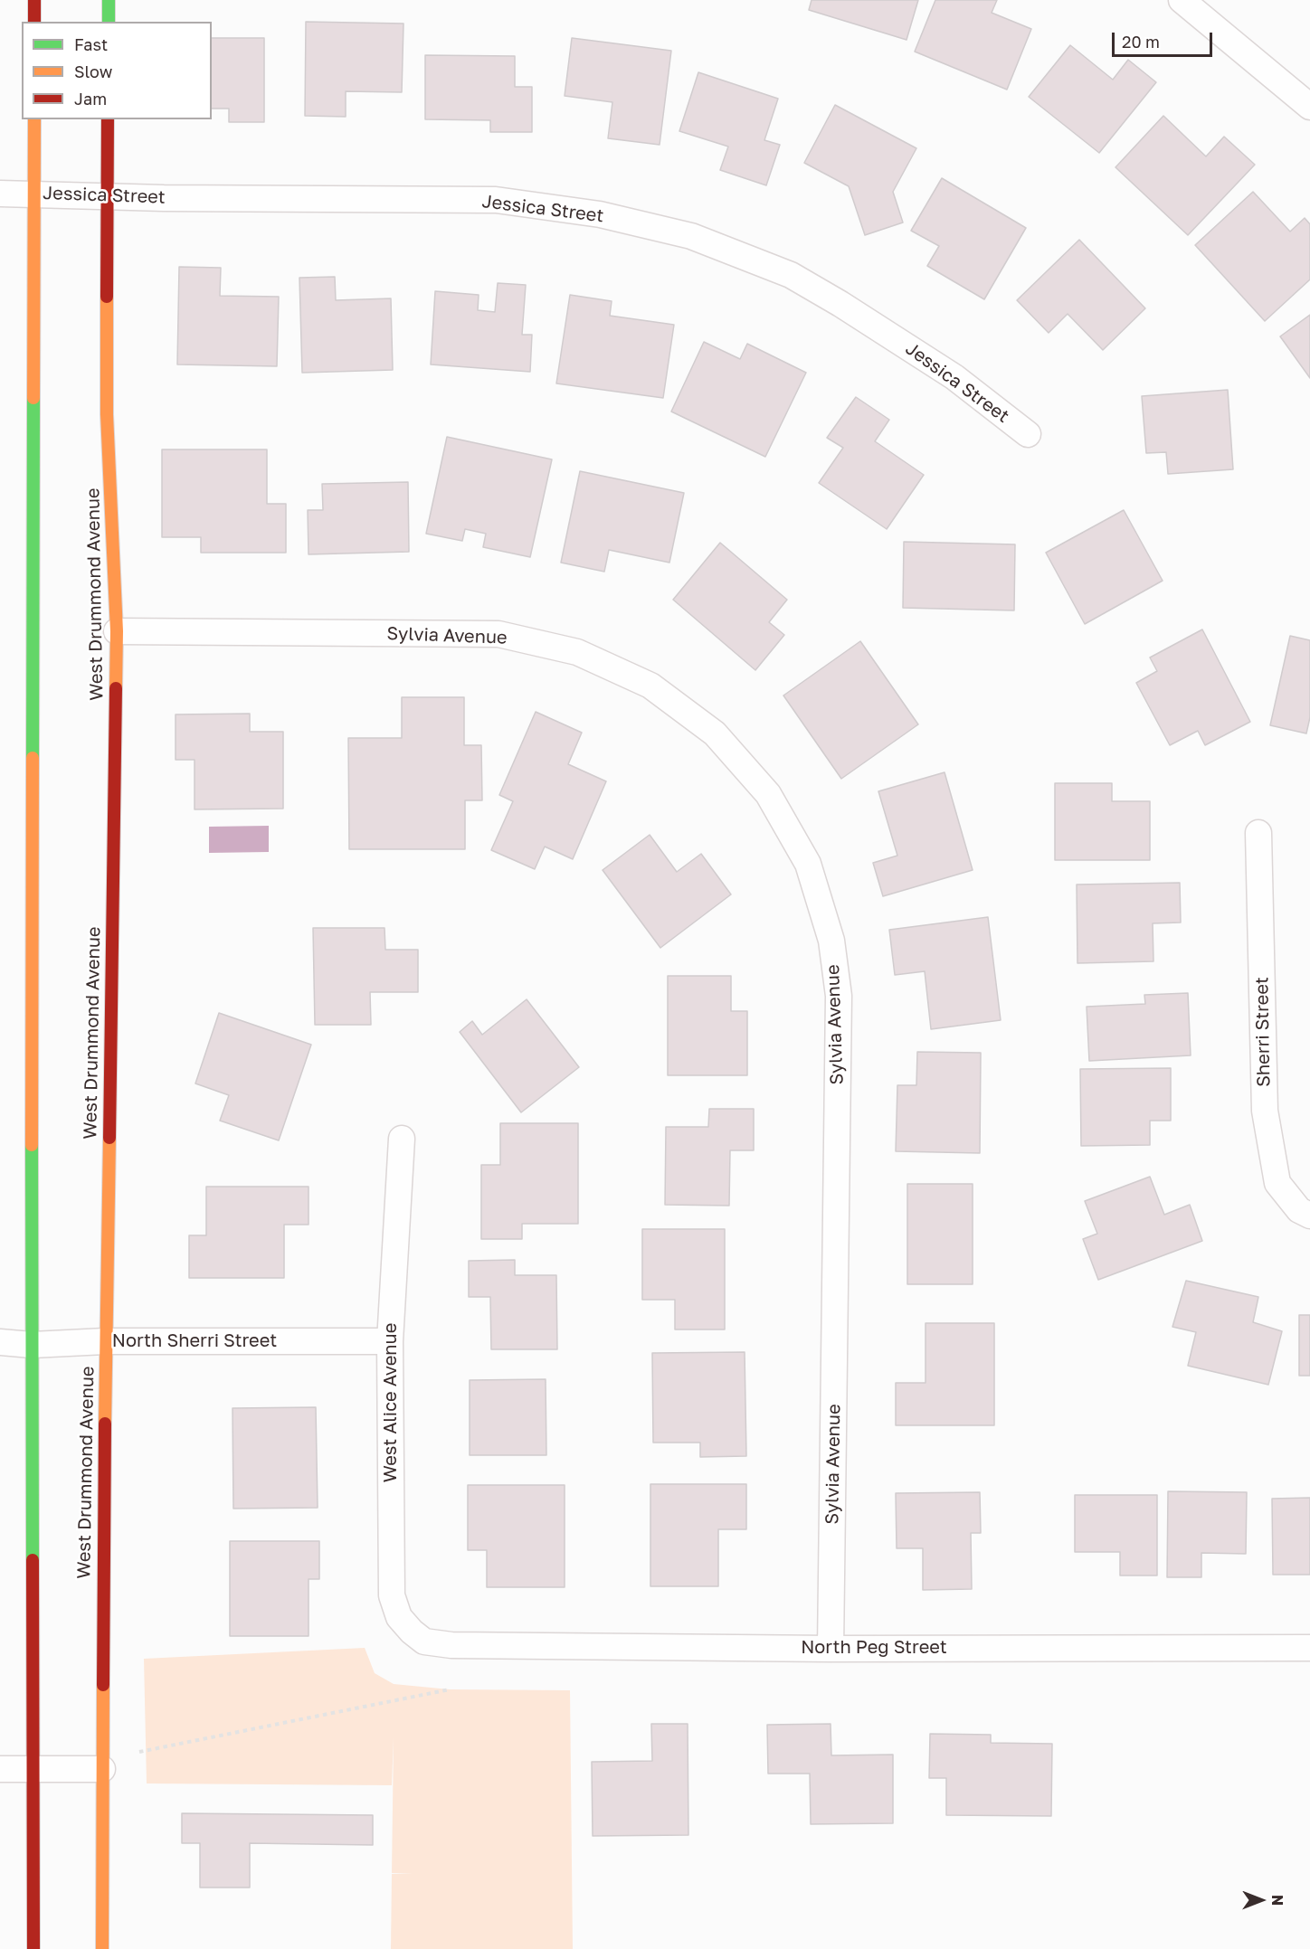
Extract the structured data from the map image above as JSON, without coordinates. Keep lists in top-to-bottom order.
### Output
{
  "streets": {
    "main road": ["West Drummond Avenue"],
    "street": [
      "Jessica Street",
      "Sylvia Avenue",
      "Sherri Street",
      "North Sherri Street",
      "West Alice Avenue",
      "North Peg Street"
    ]
  },
  "crossings": [
    ["Jessica Street", "West Drummond Avenue"],
    ["West Drummond Avenue", "Sylvia Avenue"],
    ["West Drummond Avenue", "North Sherri Street"],
    ["Sylvia Avenue", "North Peg Street"],
    ["North Sherri Street", "West Alice Avenue"],
    ["West Alice Avenue", "North Peg Street"]
  ],
  "legend": ["Fast", "Slow", "Jam"],
  "scale_bar": "20 m",
  "north": "right"
}
